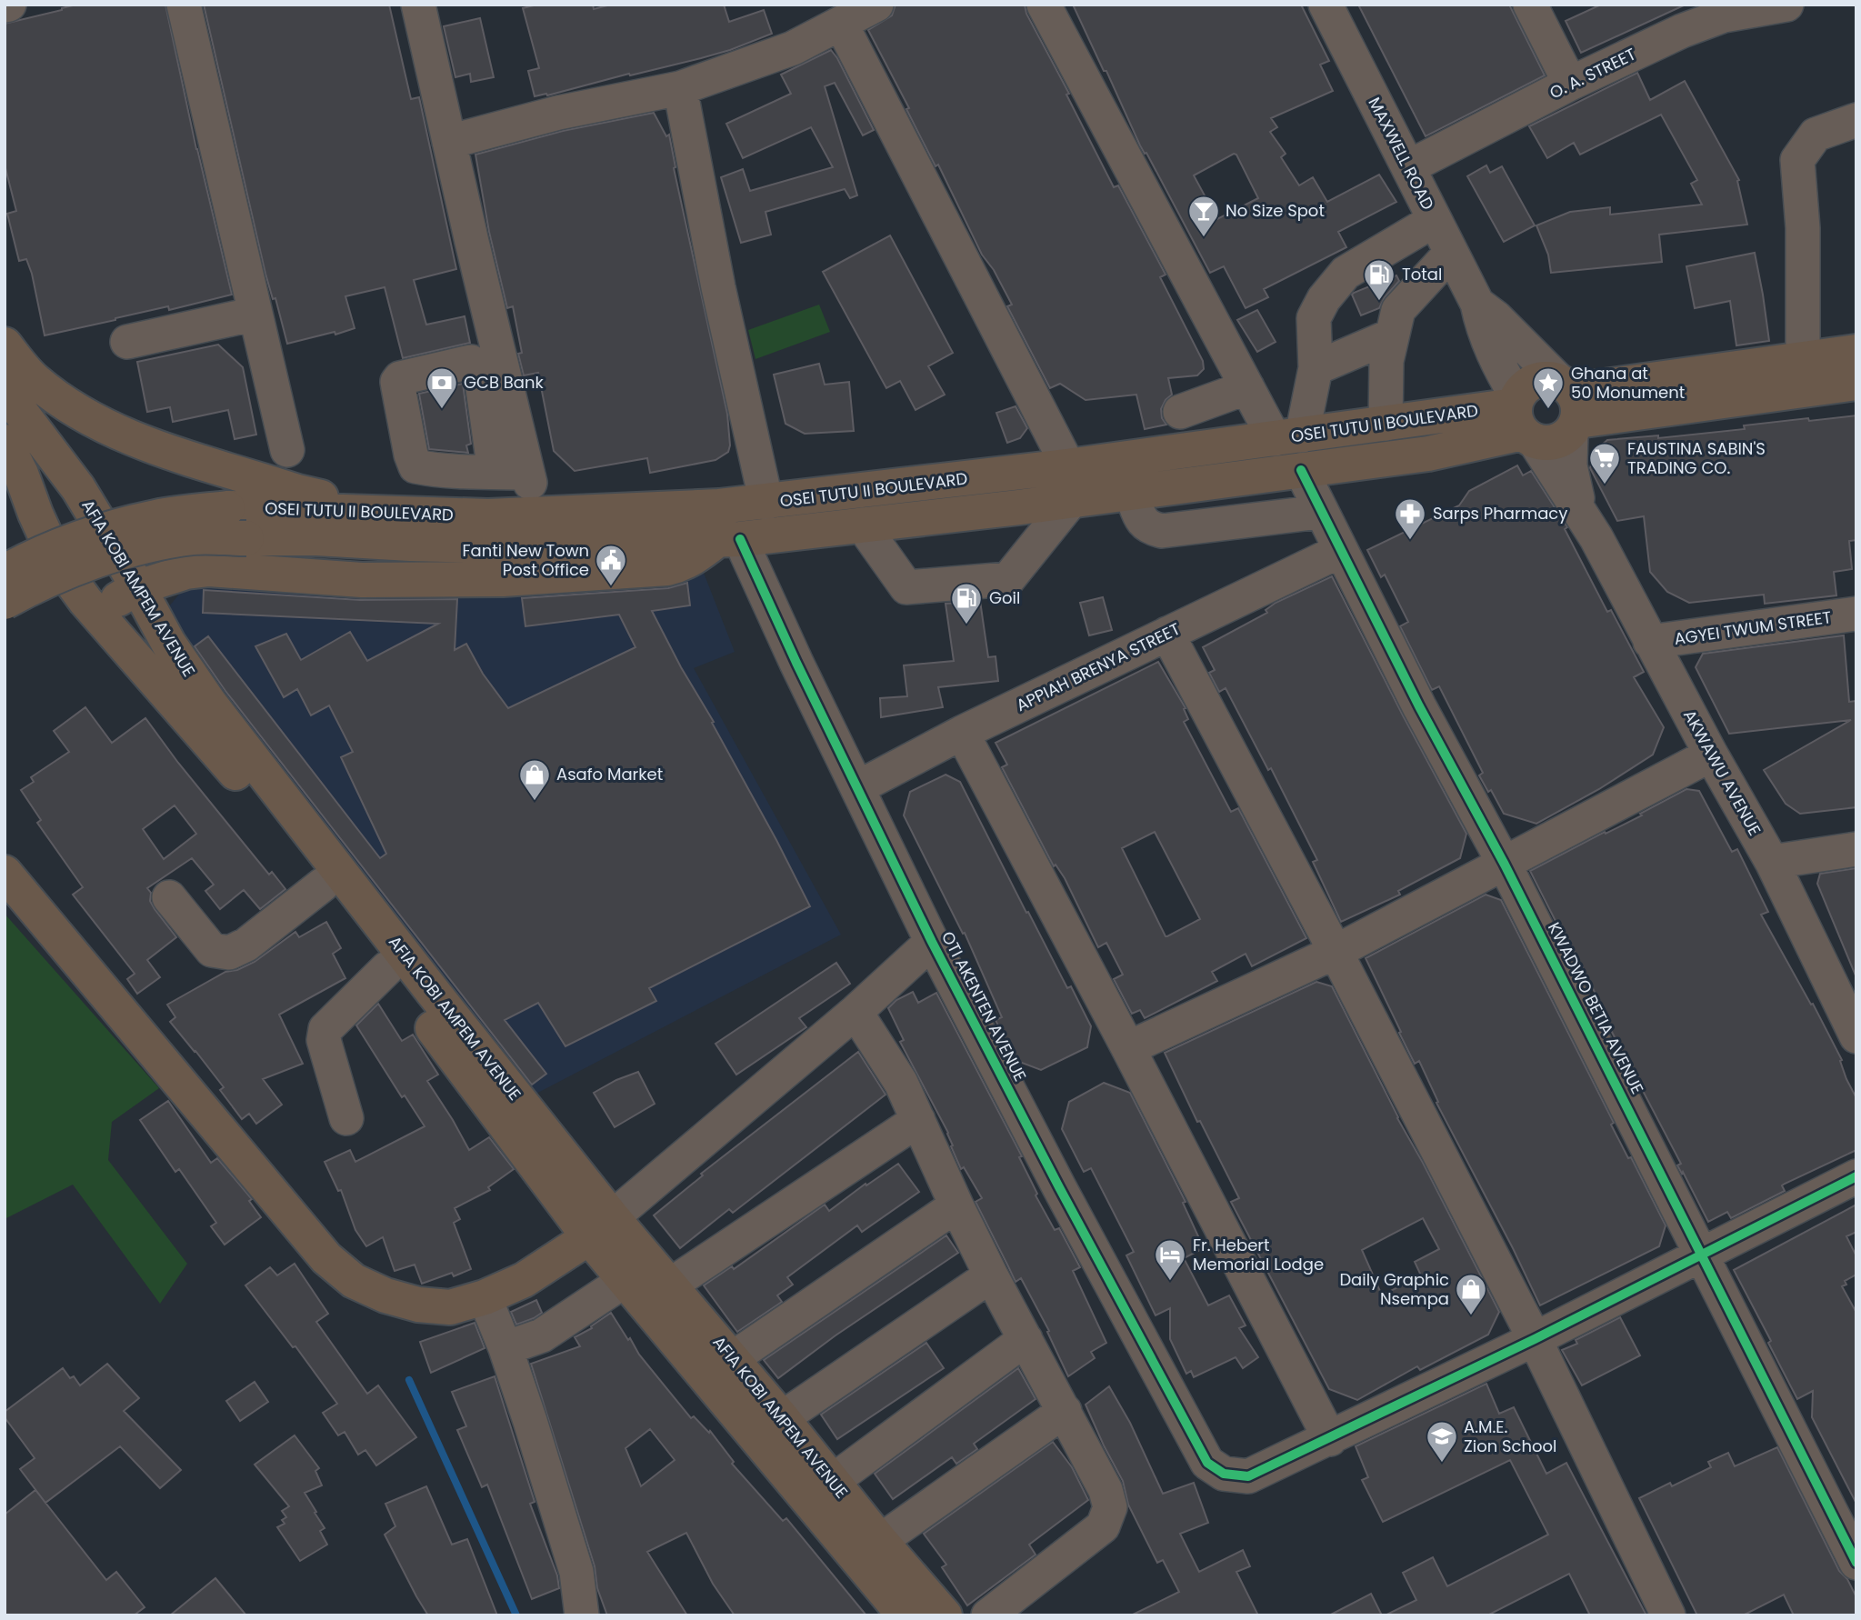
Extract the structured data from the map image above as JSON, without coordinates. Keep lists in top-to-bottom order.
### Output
{
  "streets": {
    "main road": ["OSEI TUTU II BOULEVARD", "AFIA KOBI AMPEM AVENUE"],
    "street": [
      "O. A. STREET",
      "MAXWELL ROAD",
      "AGYEI TWUM STREET",
      "APPIAH BRENYA STREET",
      "AKWAWU AVENUE",
      "OTI AKENTEN AVENUE",
      "KWADWO BETIA AVENUE"
    ]
  },
  "crossings": [
    ["O. A. STREET", "MAXWELL ROAD"],
    ["MAXWELL ROAD", "OSEI TUTU II BOULEVARD"],
    ["MAXWELL ROAD", "AKWAWU AVENUE"],
    ["OSEI TUTU II BOULEVARD", "AKWAWU AVENUE"],
    ["OSEI TUTU II BOULEVARD", "OTI AKENTEN AVENUE"],
    ["OSEI TUTU II BOULEVARD", "KWADWO BETIA AVENUE"],
    ["AGYEI TWUM STREET", "AKWAWU AVENUE"],
    ["APPIAH BRENYA STREET", "OTI AKENTEN AVENUE"],
    ["APPIAH BRENYA STREET", "KWADWO BETIA AVENUE"]
  ],
  "places": {
    "bar": ["No Size Spot"],
    "fuel station": ["Total", "Goil"],
    "bank": ["GCB Bank"],
    "place": ["Ghana at 50 Monument"],
    "supermarket": ["FAUSTINA SABIN'S TRADING CO."],
    "pharmacy": ["Sarps Pharmacy"],
    "public building": ["Fanti New Town Post Office"],
    "shop": ["Asafo Market", "Daily Graphic Nsempa"],
    "hotel": ["Fr. Hebert Memorial Lodge"],
    "school or university": ["A.M.E. Zion School"]
  }
}
